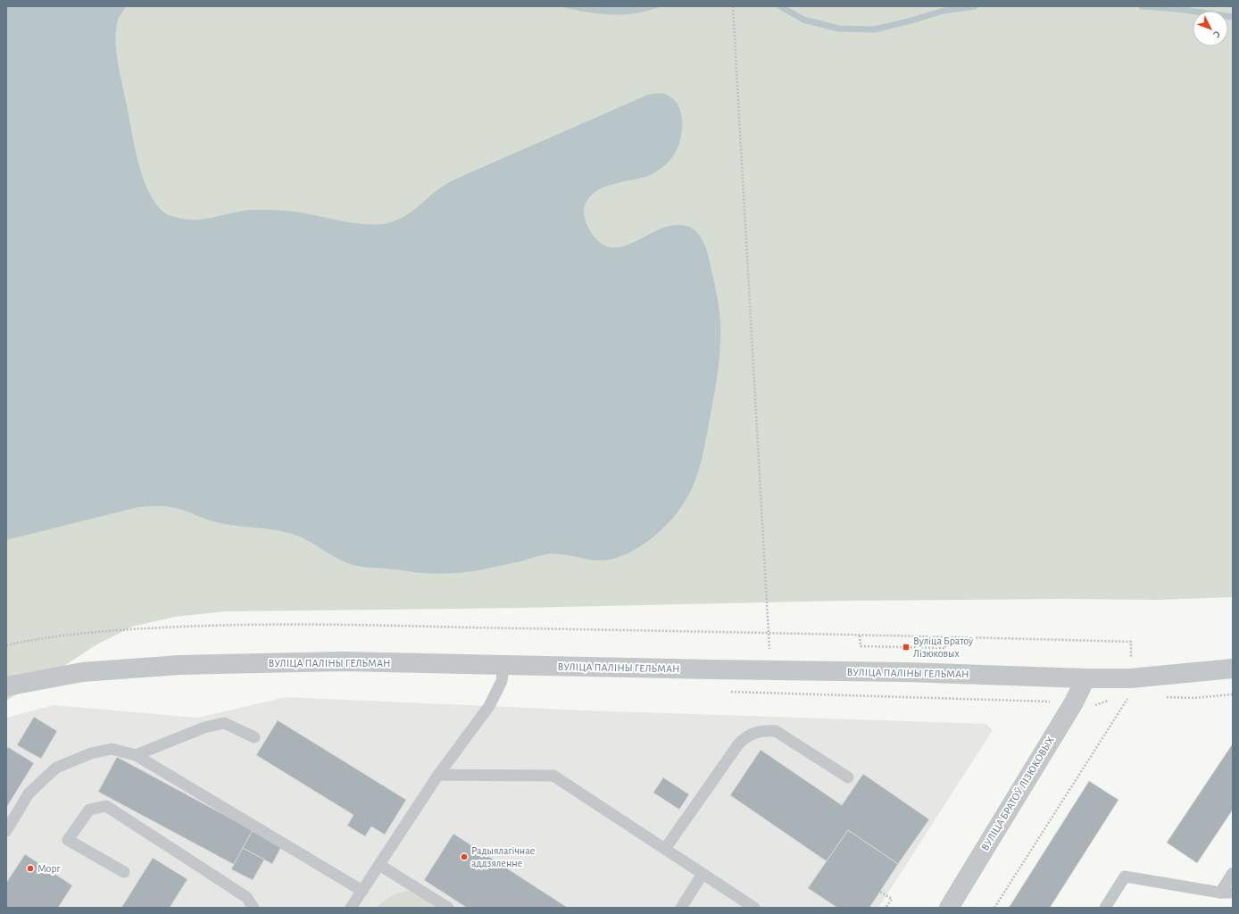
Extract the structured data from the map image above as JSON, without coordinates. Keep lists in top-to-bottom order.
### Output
{
  "streets": {
    "street": ["ВУЛІЦА ПАЛІНЫ ГЕЛЬМАН", "ВУЛІЦА БРАТОЎ ЛІЗЮКОВЫХ"]
  },
  "crossings": [
    ["ВУЛІЦА ПАЛІНЫ ГЕЛЬМАН", "ВУЛІЦА БРАТОЎ ЛІЗЮКОВЫХ"]
  ],
  "places": {
    "transit": ["Вуліца Братоў Лізюковых"],
    "other": ["Радыялагічнае аддзяленне", "Морг"]
  },
  "north": "bottom right"
}
